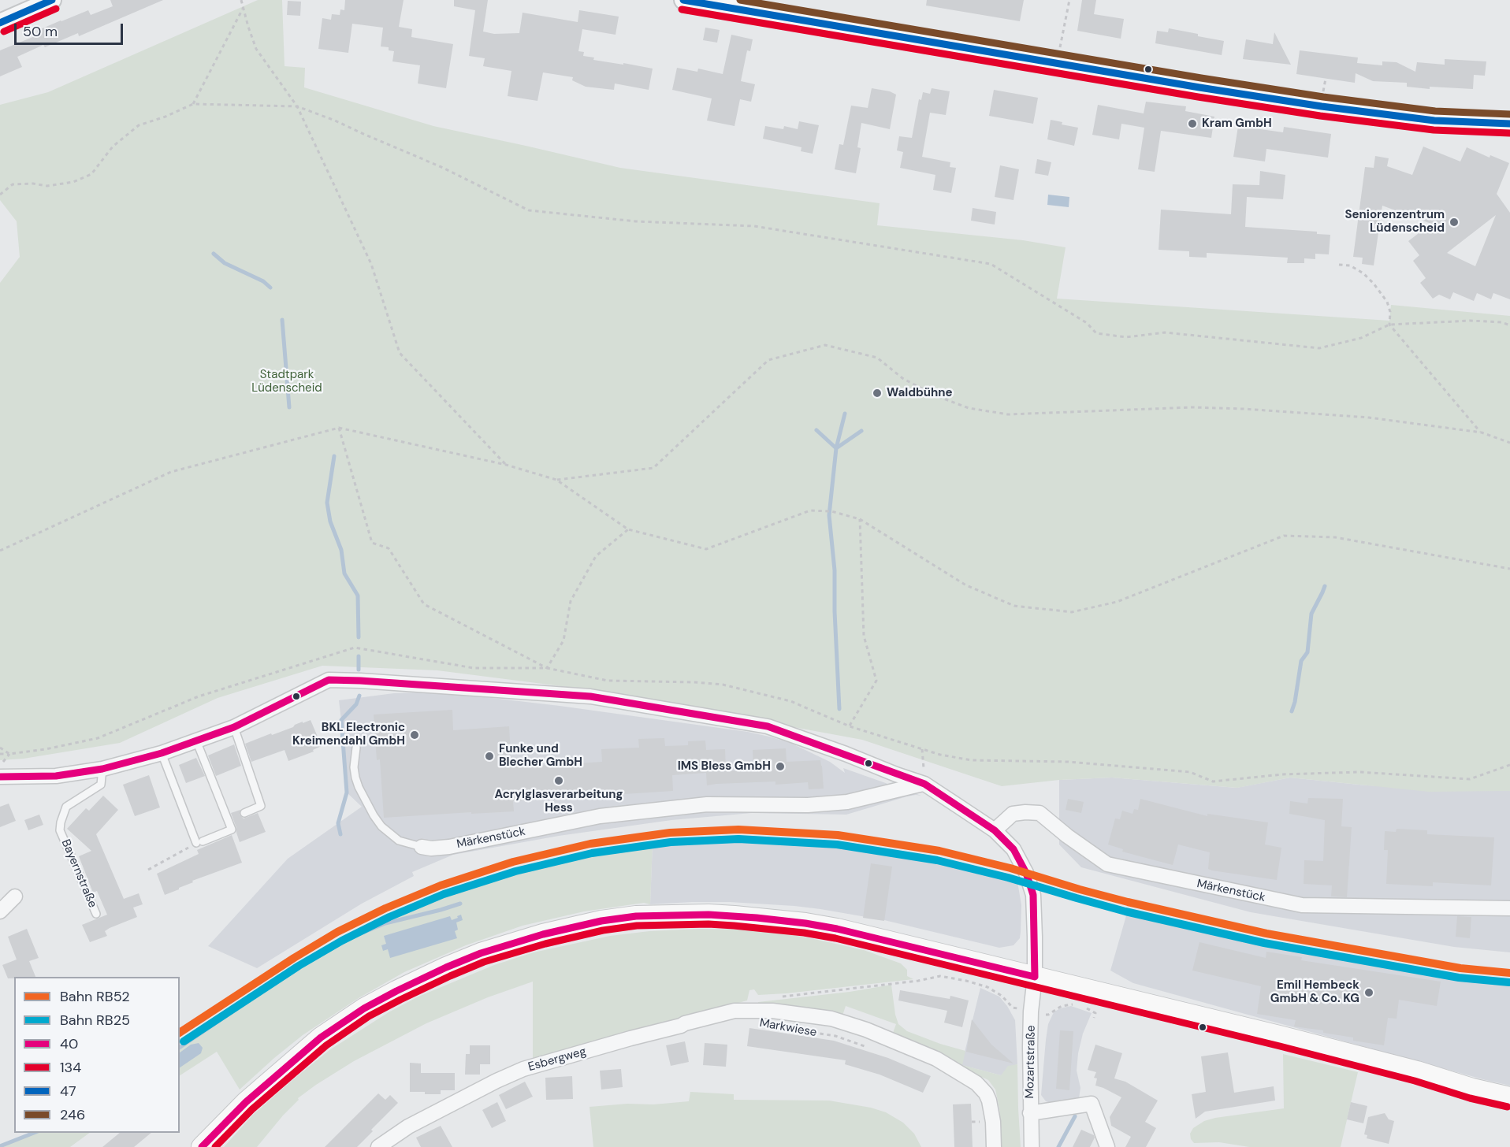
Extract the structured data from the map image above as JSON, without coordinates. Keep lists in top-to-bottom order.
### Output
{
  "streets": {
    "street": [
      "Märkenstück",
      "Markwiese",
      "Esbergweg",
      "Mozartstraße"
    ],
    "lane": ["Bayernstraße"]
  },
  "crossings": [
    ["Markwiese", "Esbergweg"]
  ],
  "parks": ["Stadtpark Lüdenscheid"],
  "places": [
    "Kram GmbH",
    "Seniorenzentrum Lüdenscheid",
    "Waldbühne",
    "BKL Electronic Kreimendahl GmbH",
    "Funke und Blecher GmbH",
    "IMS Bless GmbH",
    "Acrylglasverarbeitung Hess",
    "Emil Hembeck GmbH & Co. KG"
  ],
  "lines": [
    "transit line 47",
    "transit line 246",
    "transit line 134",
    "transit line 40",
    "rail line RB52",
    "rail line RB25"
  ],
  "legend": [
    "Bahn RB52",
    "Bahn RB25",
    "40",
    "134",
    "47",
    "246"
  ],
  "scale_bar": "50 m"
}
